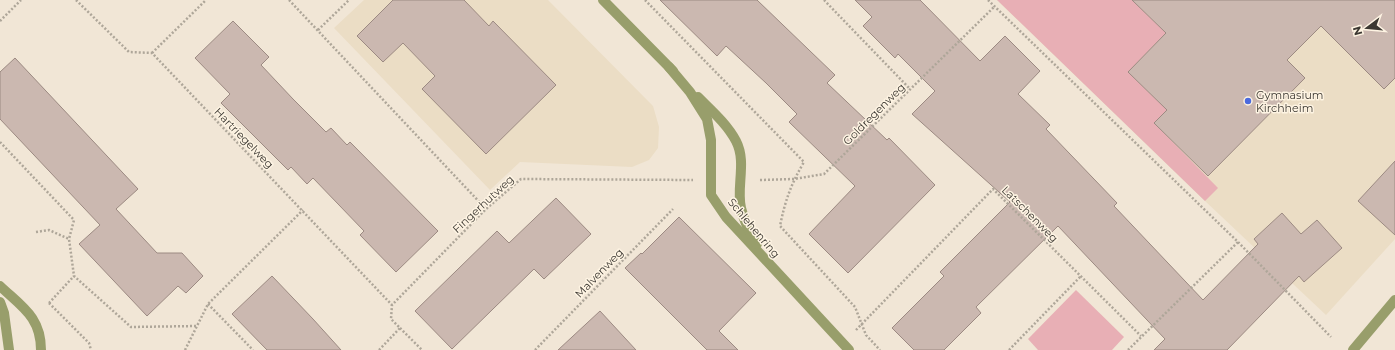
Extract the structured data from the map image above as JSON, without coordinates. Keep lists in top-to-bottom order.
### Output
{
  "streets": {
    "street": ["Schlehenring"],
    "path": [
      "Goldregenweg",
      "Hartriegelweg",
      "Fingerhutweg",
      "Latschenweg",
      "Malvenweg"
    ]
  },
  "crossings": [
    ["Goldregenweg", "Schlehenring"],
    ["Hartriegelweg", "Fingerhutweg"],
    ["Fingerhutweg", "Schlehenring"],
    ["Latschenweg", "Schlehenring"]
  ],
  "places": ["Gymnasium Kirchheim"],
  "north": "left"
}
